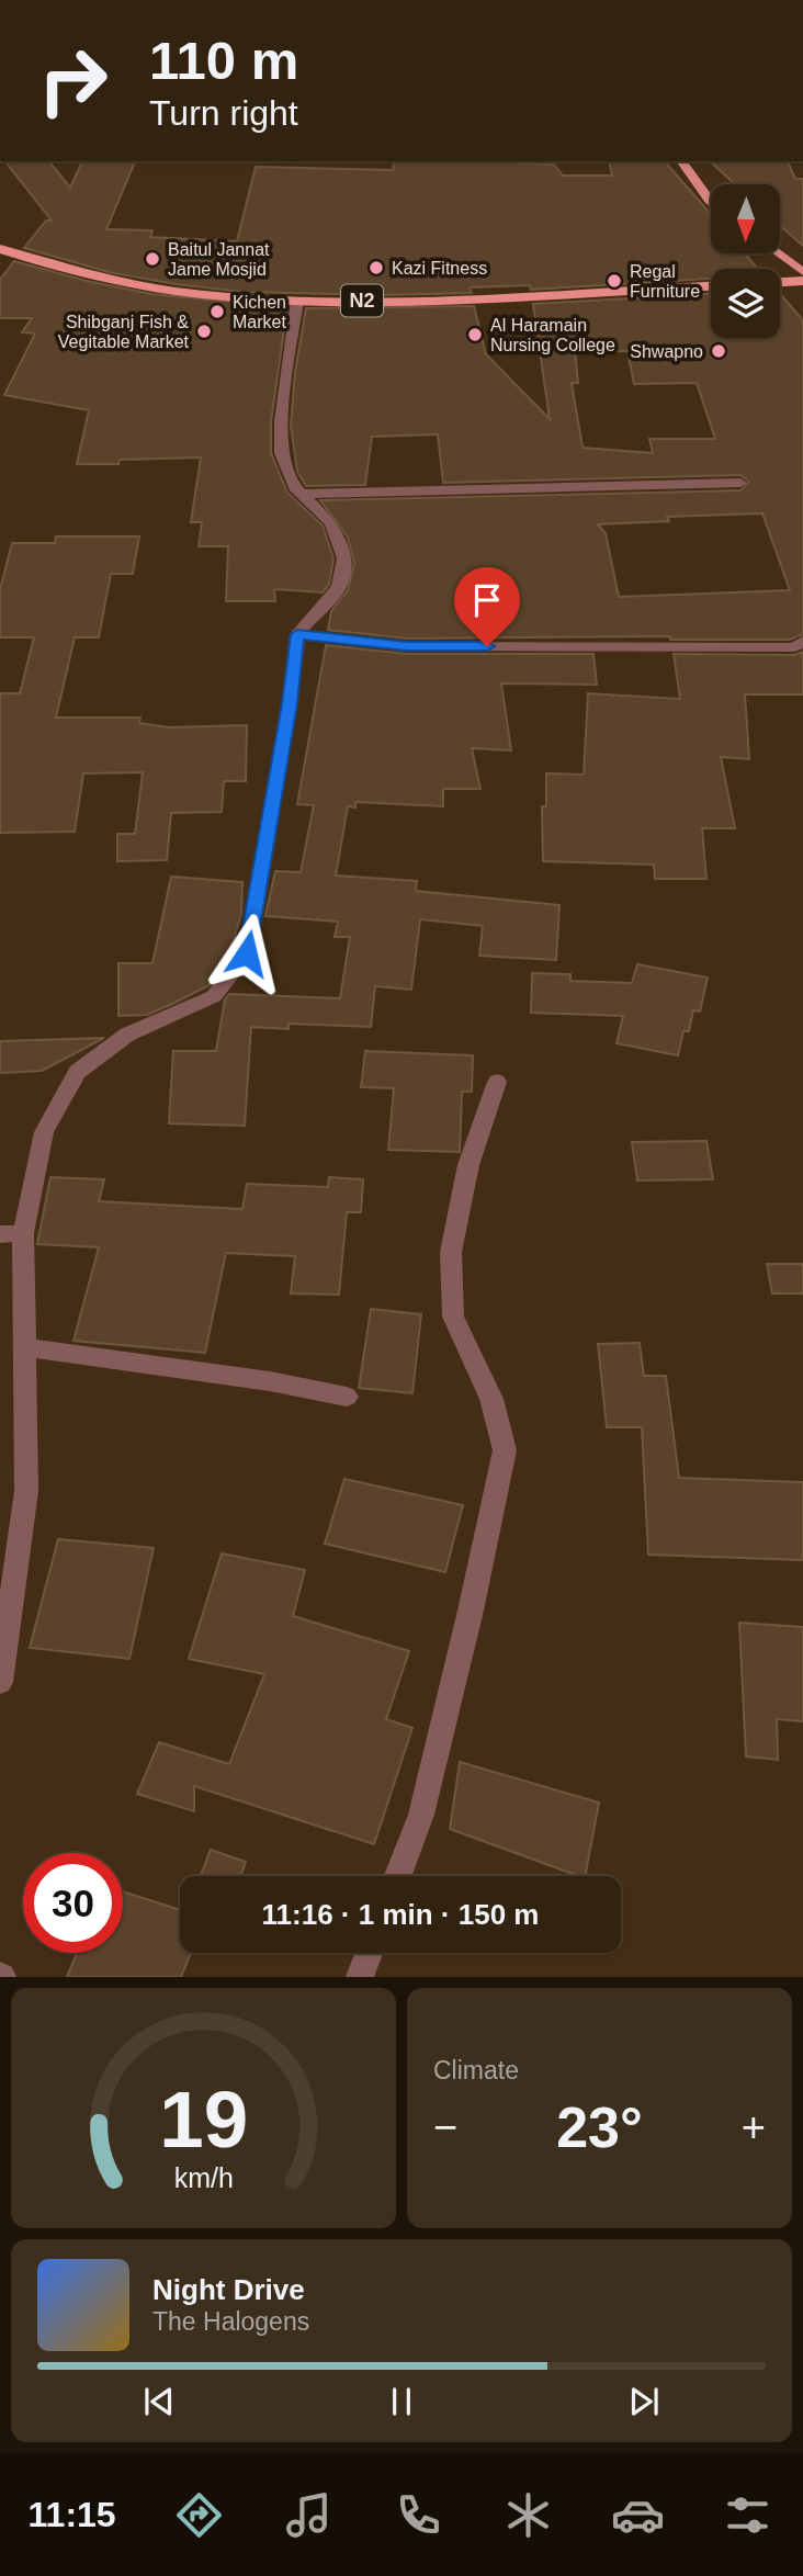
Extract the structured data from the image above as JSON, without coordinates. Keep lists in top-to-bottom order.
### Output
{
  "streets": {
    "highway": ["N2"]
  },
  "places": [
    "Baitul Jannat Jame Mosjid",
    "Kazi Fitness",
    "Regal Furniture",
    "Kichen Market",
    "Shibganj Fish & Vegitable Market",
    "Al Haramain Nursing College",
    "Shwapno"
  ],
  "north": "bottom",
  "page": {
    "turn": ["110 m", "Turn right"],
    "limit": "30",
    "trip": "11:16 · 1 min · 150 m",
    "tile": "Climate",
    "heat": ["−", "23°", "+"],
    "song": ["Night Drive", "The Halogens"],
    "tabs": "11:15",
    "gauge": ["19", "km/h"]
  }
}
